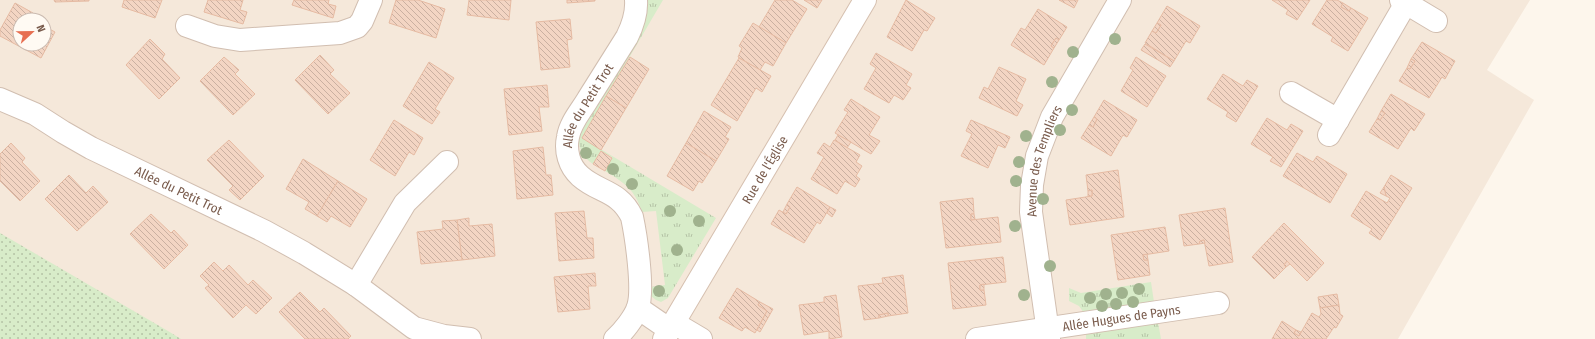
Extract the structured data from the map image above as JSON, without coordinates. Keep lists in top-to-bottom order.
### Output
{
  "streets": {
    "street": [
      "Allée du Petit Trot",
      "Avenue des Templiers",
      "Rue de l'Église",
      "Allée Hugues de Payns"
    ]
  },
  "crossings": [
    ["Avenue des Templiers", "Allée Hugues de Payns"]
  ],
  "north": "right"
}
